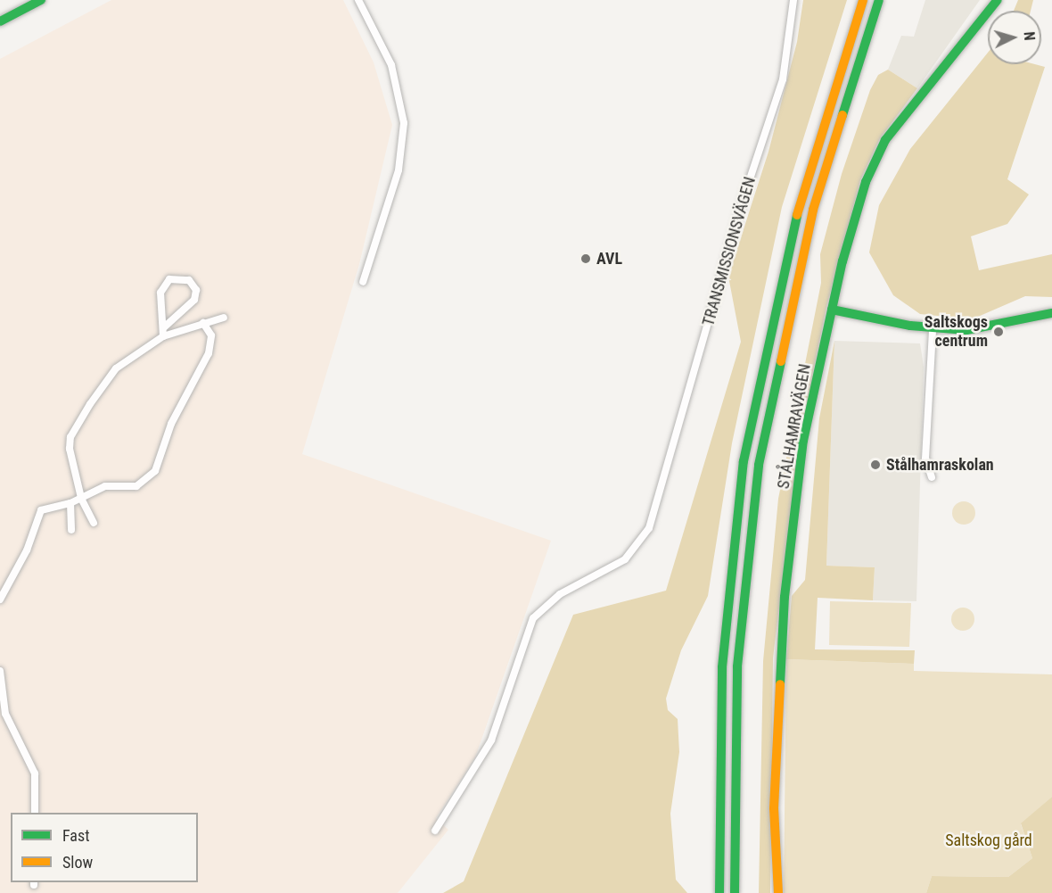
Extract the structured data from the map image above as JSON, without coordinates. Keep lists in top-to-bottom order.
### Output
{
  "streets": {
    "main road": ["STÅLHAMRAVÄGEN"],
    "street": ["TRANSMISSIONSVÄGEN"]
  },
  "parks": ["Saltskog gård"],
  "places": ["AVL", "Saltskogs centrum", "Stålhamraskolan"],
  "legend": ["Fast", "Slow"],
  "north": "right"
}
